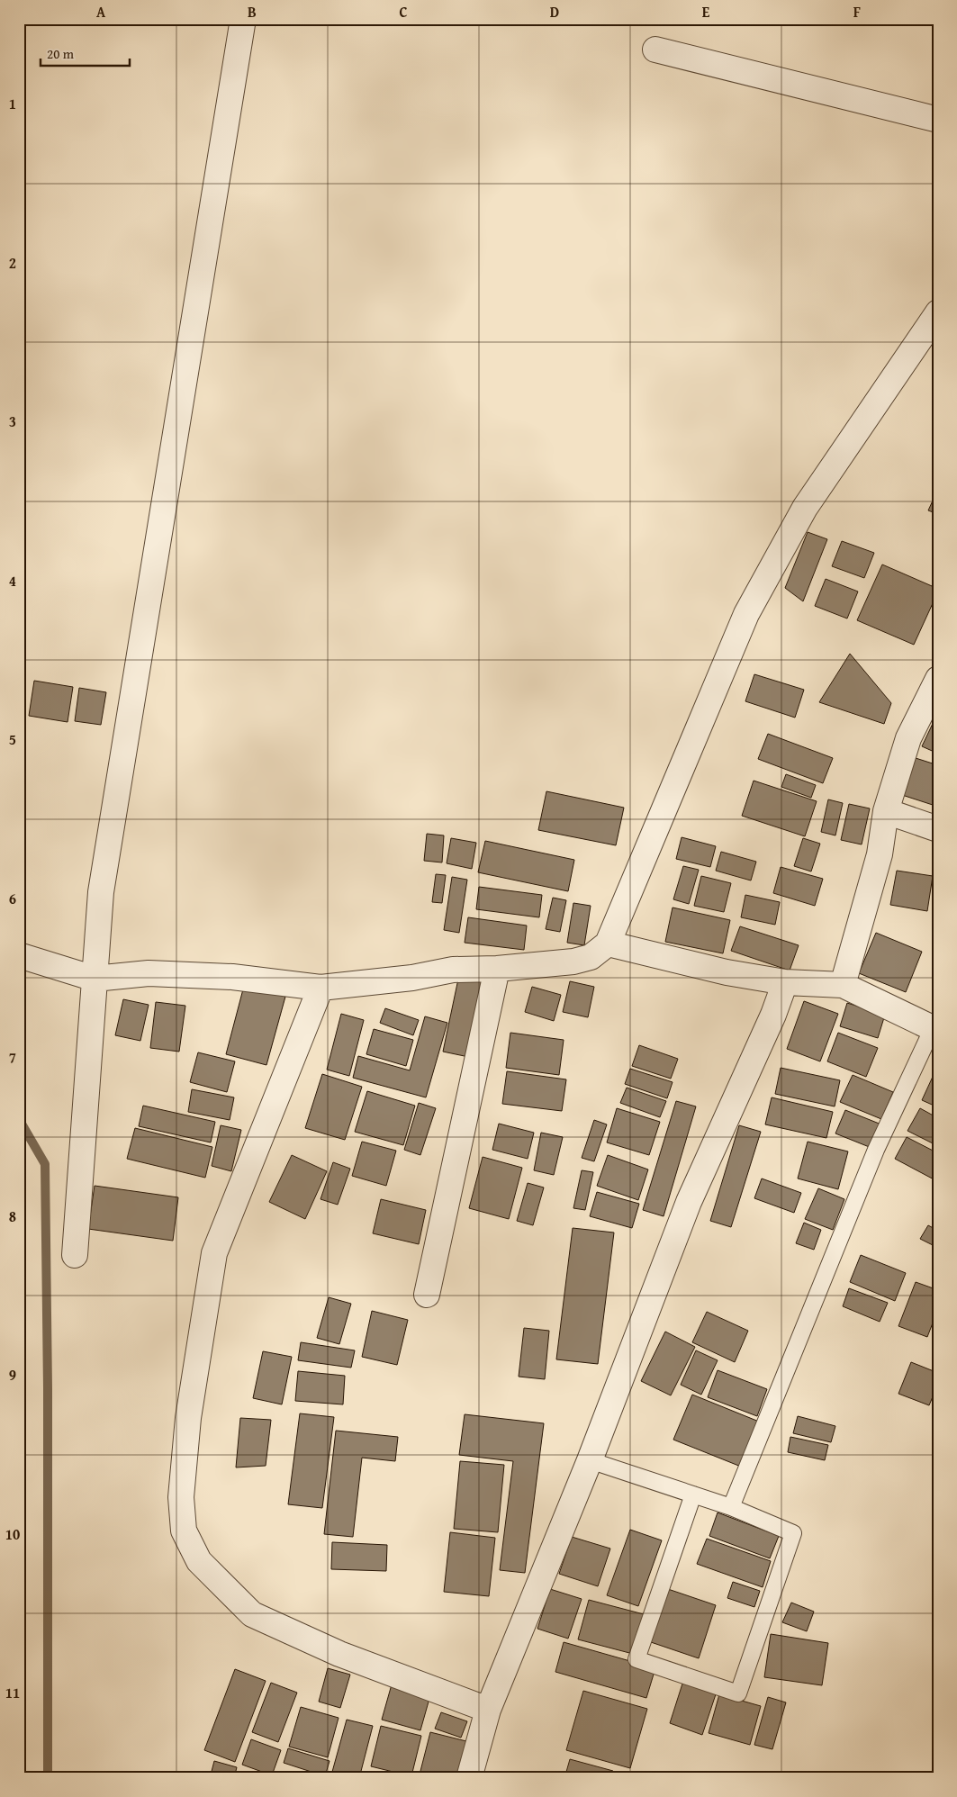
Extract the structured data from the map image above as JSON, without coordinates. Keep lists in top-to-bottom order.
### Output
{
  "scale_bar": "20 m",
  "grid": {
    "columns": [
      "A",
      "B",
      "C",
      "D",
      "E",
      "F"
    ],
    "rows": [
      "1",
      "2",
      "3",
      "4",
      "5",
      "6",
      "7",
      "8",
      "9",
      "10",
      "11"
    ]
  }
}
